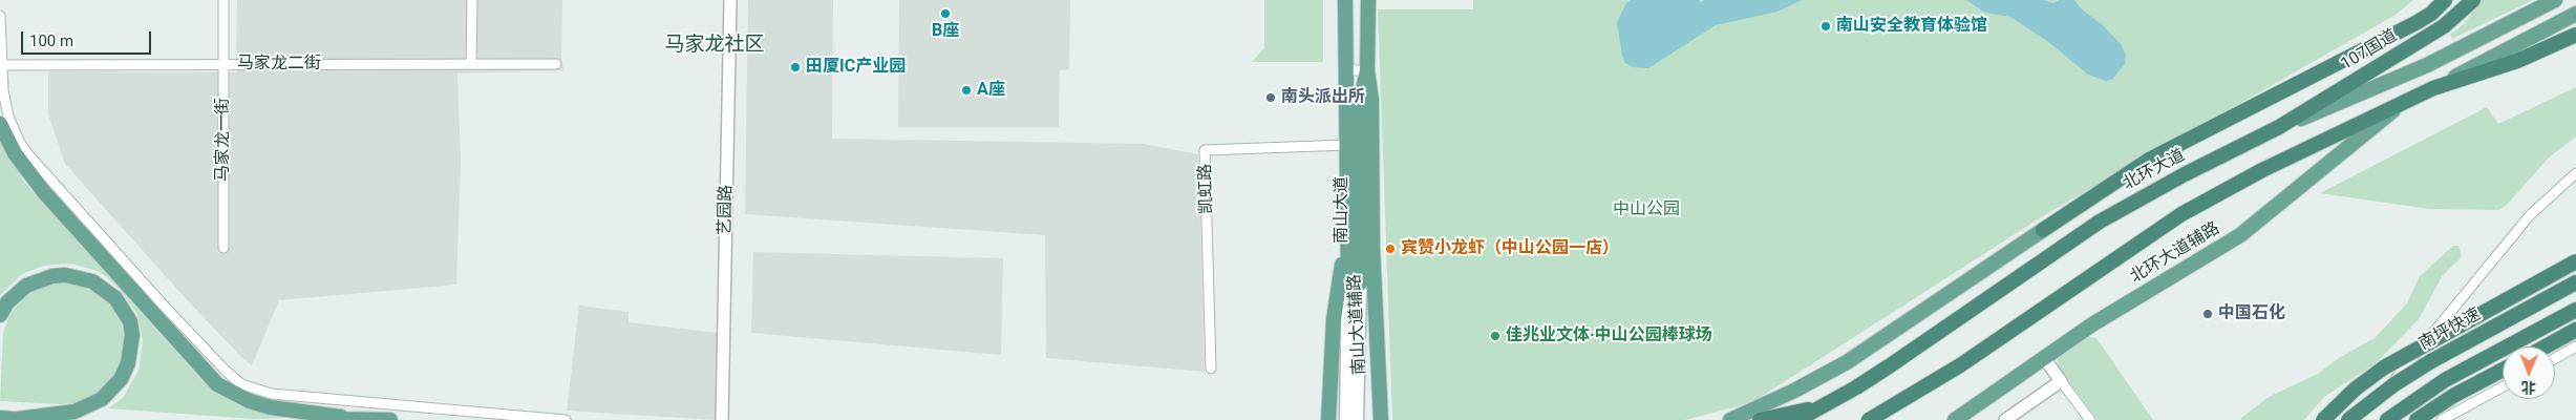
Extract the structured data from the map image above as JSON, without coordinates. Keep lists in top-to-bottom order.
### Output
{
  "streets": {
    "highway": ["107国道", "北环大道", "南坪快速"],
    "main road": ["南山大道", "北环大道辅路", "南山大道辅路"],
    "street": [
      "马家龙二街",
      "马家龙一街",
      "凯虹路",
      "艺园路"
    ]
  },
  "crossings": [
    ["107国道", "北环大道"],
    ["马家龙二街", "马家龙一街"],
    ["凯虹路", "南山大道"],
    ["南山大道", "南山大道辅路"]
  ],
  "districts": ["马家龙社区"],
  "parks": ["中山公园"],
  "places": [
    "B座",
    "南山安全教育体验馆",
    "田厦IC产业园",
    "A座",
    "南头派出所",
    "宾赞小龙虾（中山公园一店）",
    "中国石化",
    "佳兆业文体·中山公园棒球场"
  ],
  "scale_bar": "100 m",
  "north": "bottom"
}
